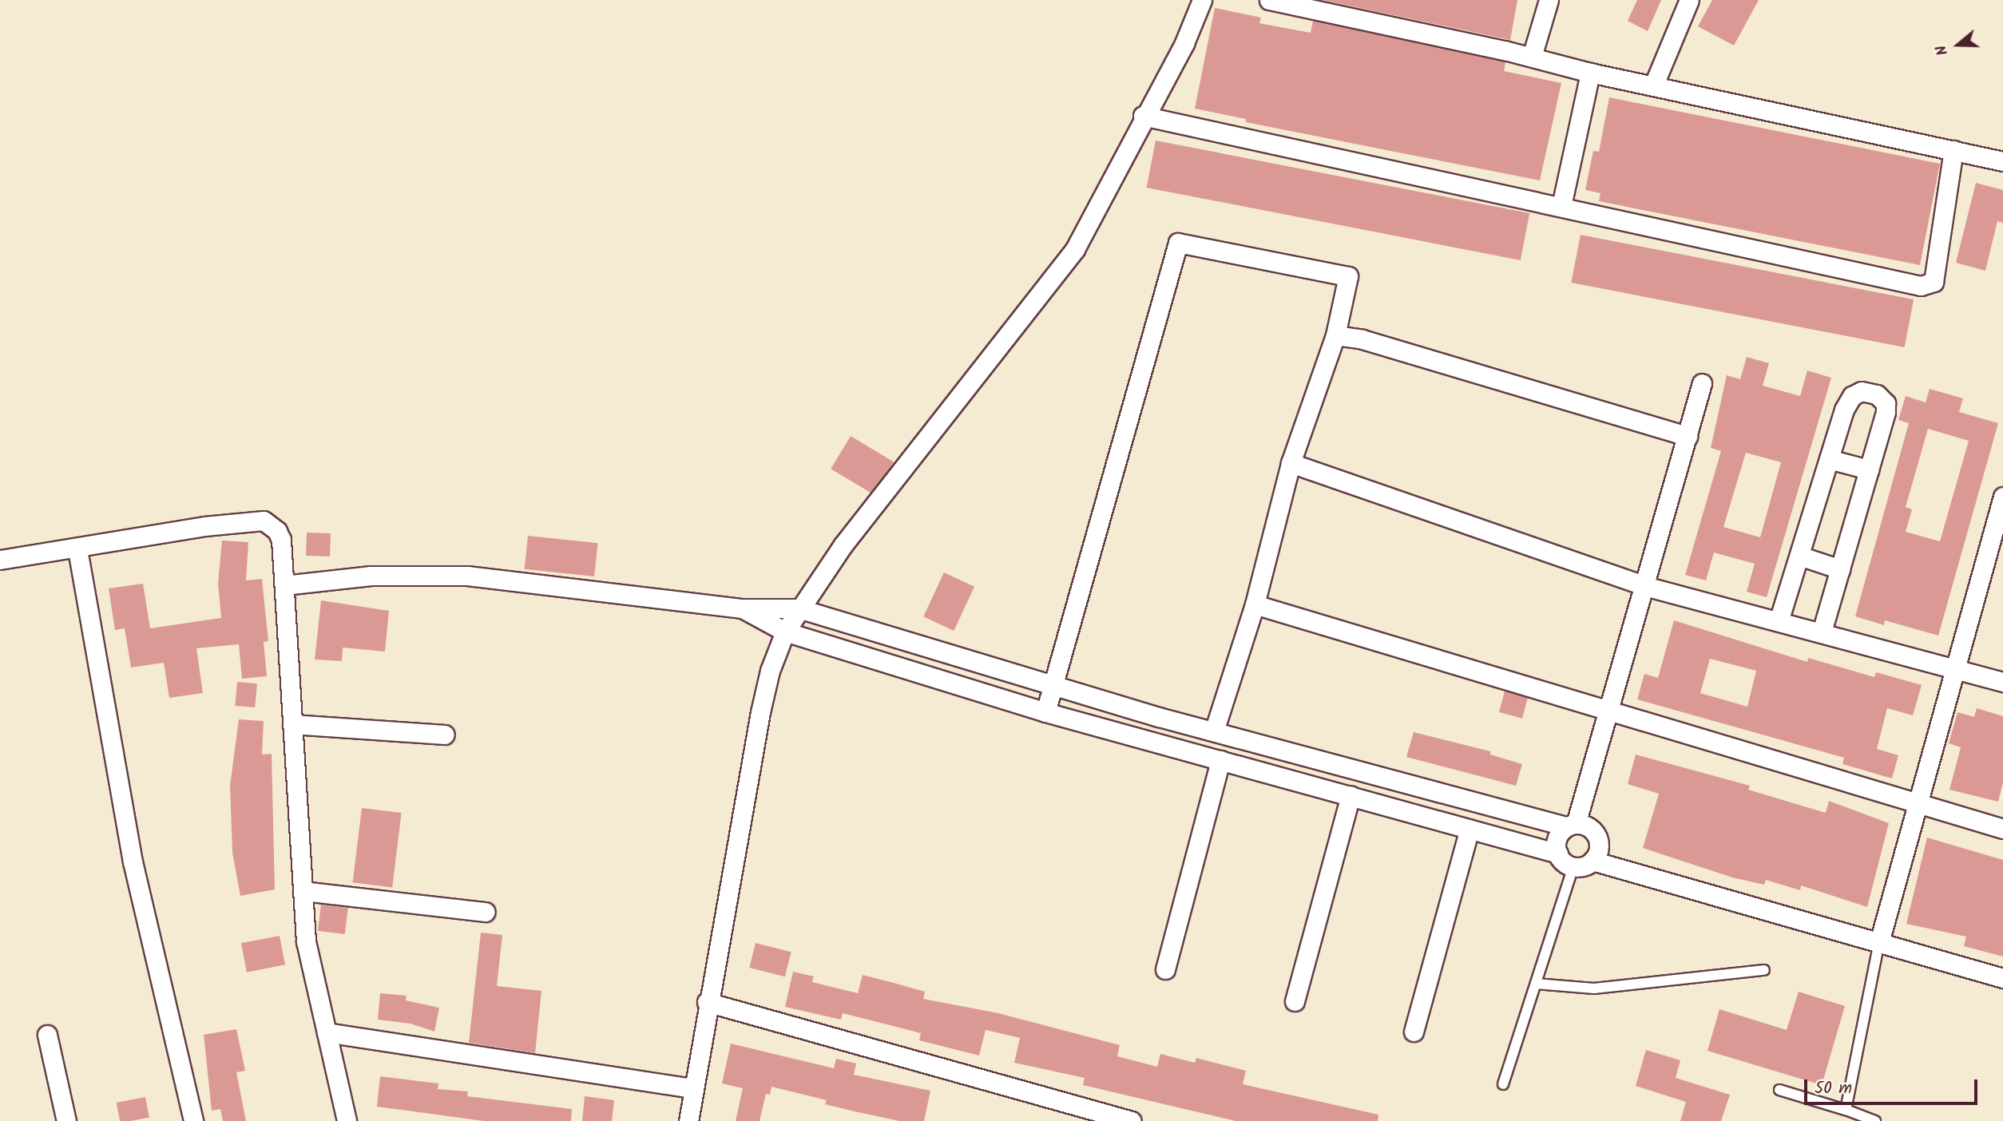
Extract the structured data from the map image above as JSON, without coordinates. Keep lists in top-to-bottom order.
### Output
{
  "scale_bar": "50 m",
  "north": "left"
}
